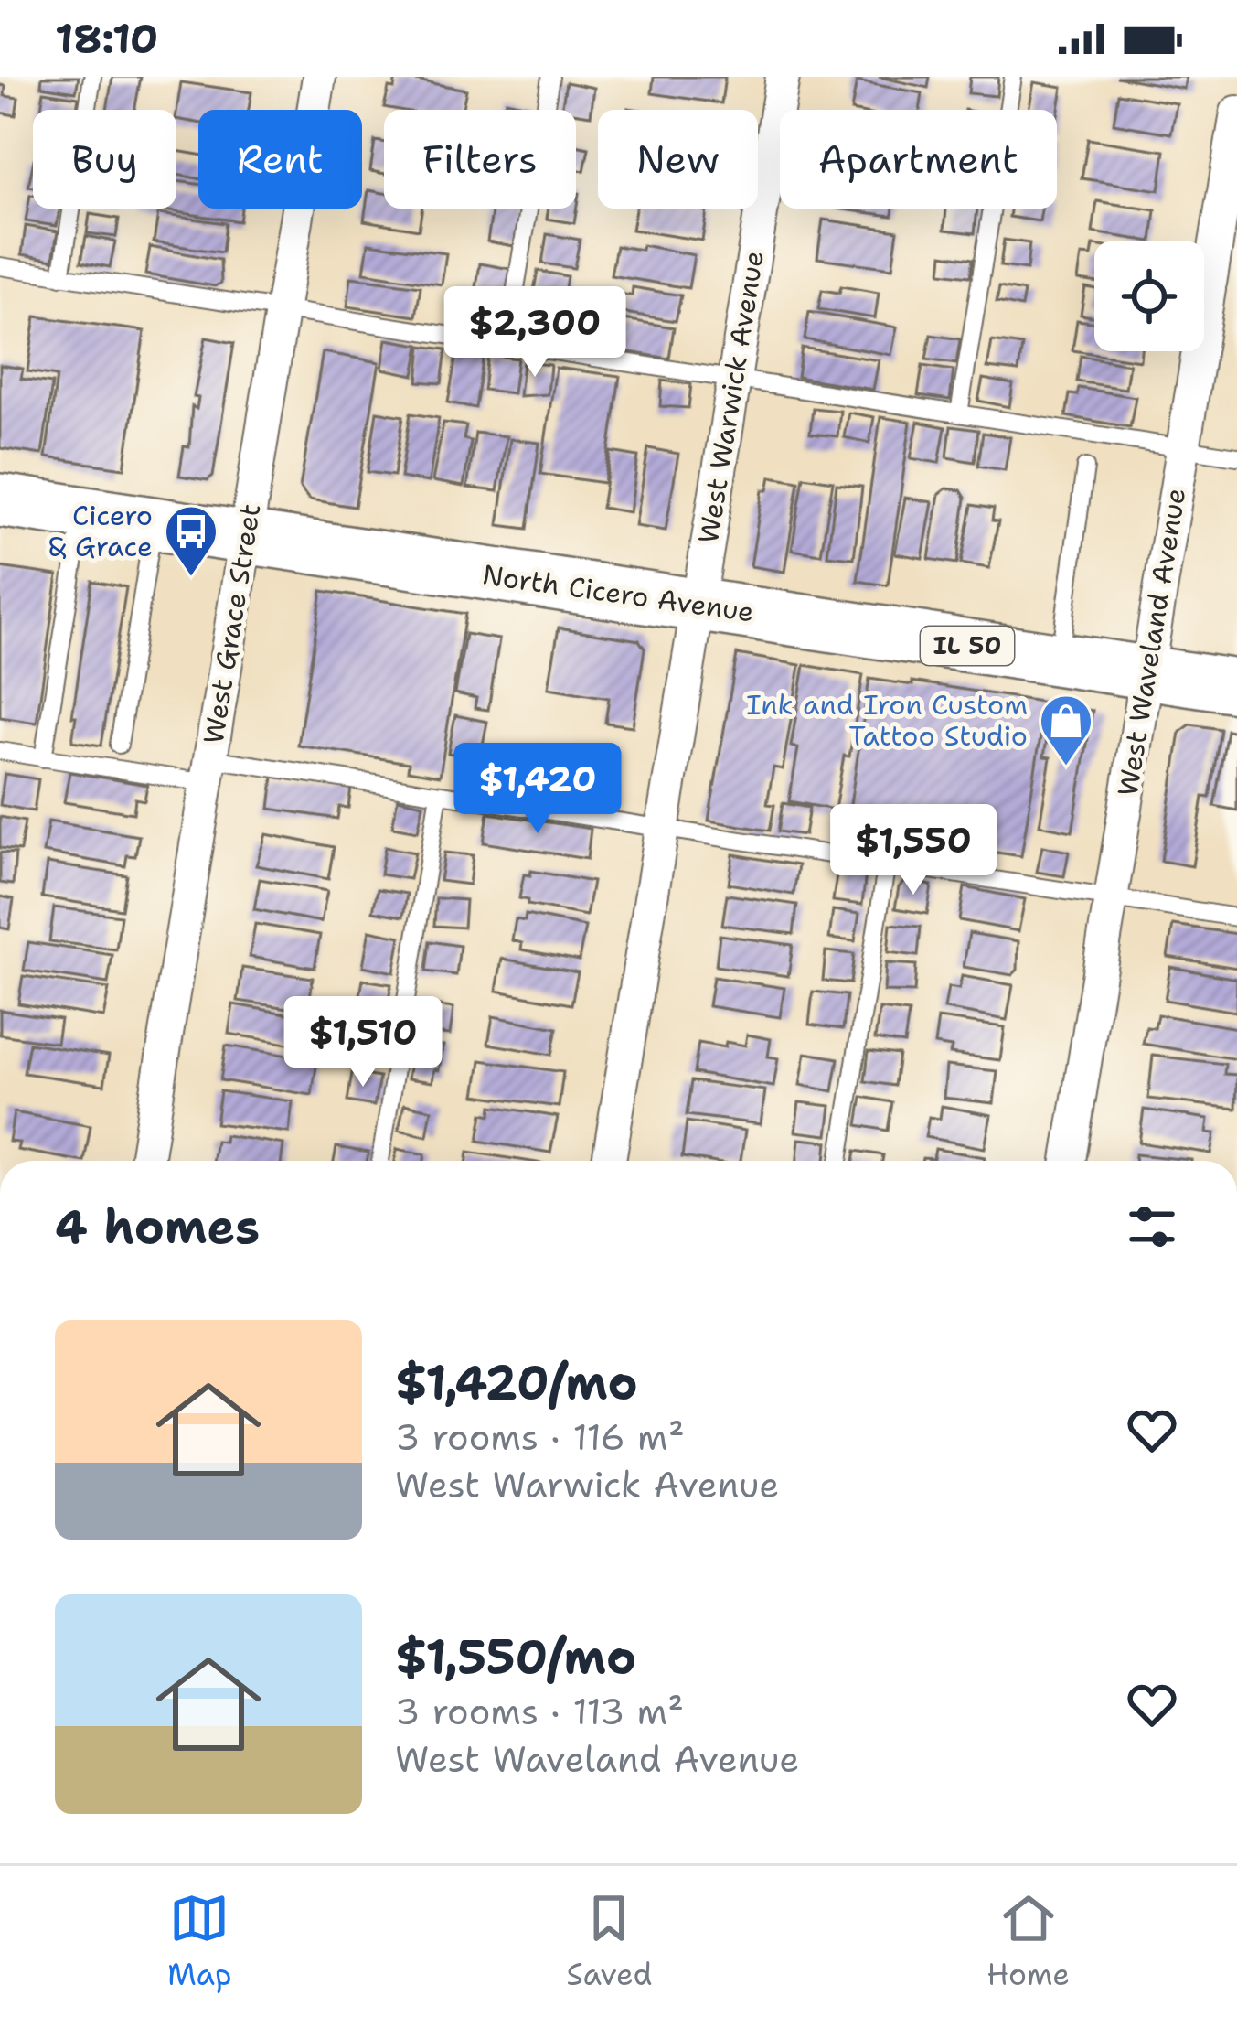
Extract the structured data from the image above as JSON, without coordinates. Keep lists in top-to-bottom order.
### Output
{
  "streets": {
    "main road": ["North Cicero Avenue", "IL 50"],
    "street": ["West Warwick Avenue", "West Grace Street", "West Waveland Avenue"]
  },
  "crossings": [
    ["West Warwick Avenue", "North Cicero Avenue"],
    ["North Cicero Avenue", "West Grace Street"],
    ["North Cicero Avenue", "West Waveland Avenue"]
  ],
  "places": {
    "bus stop": ["Cicero & Grace"],
    "shop": ["Ink and Iron Custom Tattoo Studio"]
  },
  "page": {
    "status": "18:10",
    "chip": [
      "Buy",
      "Rent",
      "Filters",
      "New",
      "Apartment"
    ],
    "price": [
      "$2,300",
      "$1,420",
      "$1,550",
      "$1,510"
    ],
    "heading": "4 homes",
    "list": [
      {
        "name": "$1,420/mo",
        "note": "3 rooms · 116 m² · West Warwick Avenue"
      },
      {
        "name": "$1,550/mo",
        "note": "3 rooms · 113 m² · West Waveland Avenue"
      }
    ],
    "tabs": ["Map", "Saved", "Home"]
  }
}
